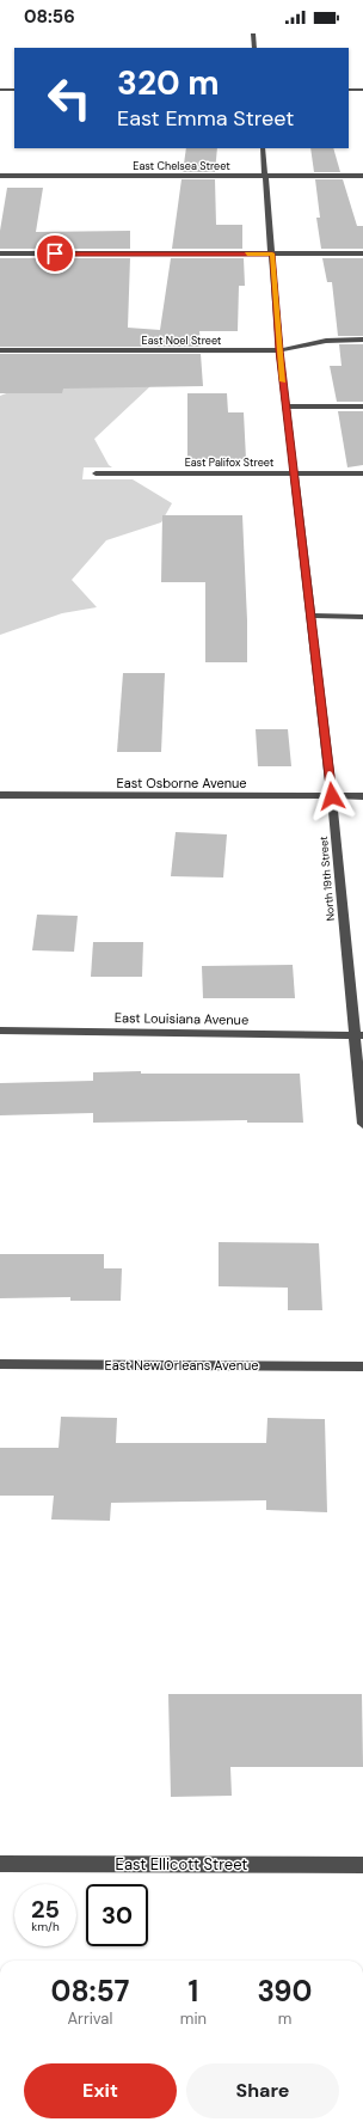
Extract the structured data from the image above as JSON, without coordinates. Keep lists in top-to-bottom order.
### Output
{
  "streets": {
    "street": [
      "East Chelsea Street",
      "East Noel Street",
      "East Palifox Street",
      "East Osborne Avenue",
      "North 19th Street",
      "East Louisiana Avenue",
      "East New Orleans Avenue",
      "East Ellicott Street"
    ]
  },
  "crossings": [
    ["East Chelsea Street", "North 19th Street"],
    ["East Noel Street", "North 19th Street"],
    ["East Palifox Street", "North 19th Street"],
    ["East Osborne Avenue", "North 19th Street"],
    ["North 19th Street", "East Louisiana Avenue"]
  ],
  "page": {
    "status": "08:56",
    "turn": ["320 m", "East Emma Street"],
    "speed": "25 km/h",
    "limit": "30",
    "eta": [
      "08:57",
      "Arrival",
      "1",
      "min",
      "390",
      "m"
    ],
    "buttons": ["Exit", "Share"]
  }
}
